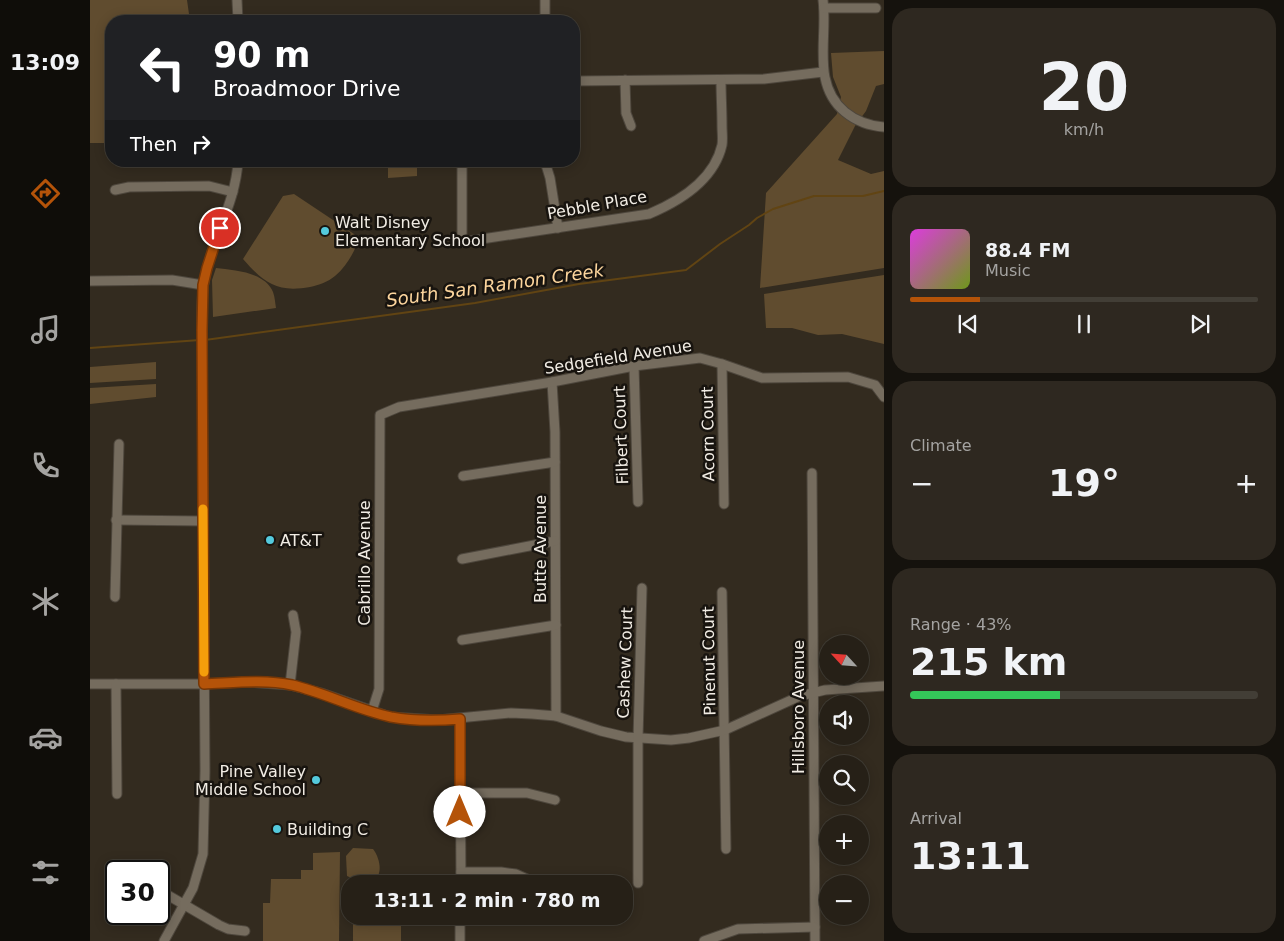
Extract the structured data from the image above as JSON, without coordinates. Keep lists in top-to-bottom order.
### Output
{
  "streets": {
    "street": [
      "Pebble Place",
      "Sedgefield Avenue",
      "Acorn Court",
      "Filbert Court",
      "Butte Avenue",
      "Cabrillo Avenue",
      "Pinenut Court",
      "Cashew Court",
      "Hillsboro Avenue"
    ]
  },
  "crossings": [
    ["Sedgefield Avenue", "Acorn Court"],
    ["Sedgefield Avenue", "Filbert Court"],
    ["Sedgefield Avenue", "Butte Avenue"],
    ["Sedgefield Avenue", "Cabrillo Avenue"]
  ],
  "water": ["South San Ramon Creek"],
  "places": [
    "Walt Disney Elementary School",
    "AT&T",
    "Pine Valley Middle School",
    "Building C"
  ],
  "north": "top left",
  "page": {
    "tabs": "13:09",
    "tile": [
      ["20", "km/h"],
      "Climate",
      ["Range · 43%", "215 km"],
      ["Arrival", "13:11"]
    ],
    "turn": ["90 m", "Broadmoor Drive"],
    "then": "Then",
    "song": ["88.4 FM", "Music"],
    "heat": ["−", "19°", "+"],
    "map_buttons": ["+", "−"],
    "limit": "30",
    "trip": "13:11 · 2 min · 780 m"
  }
}
